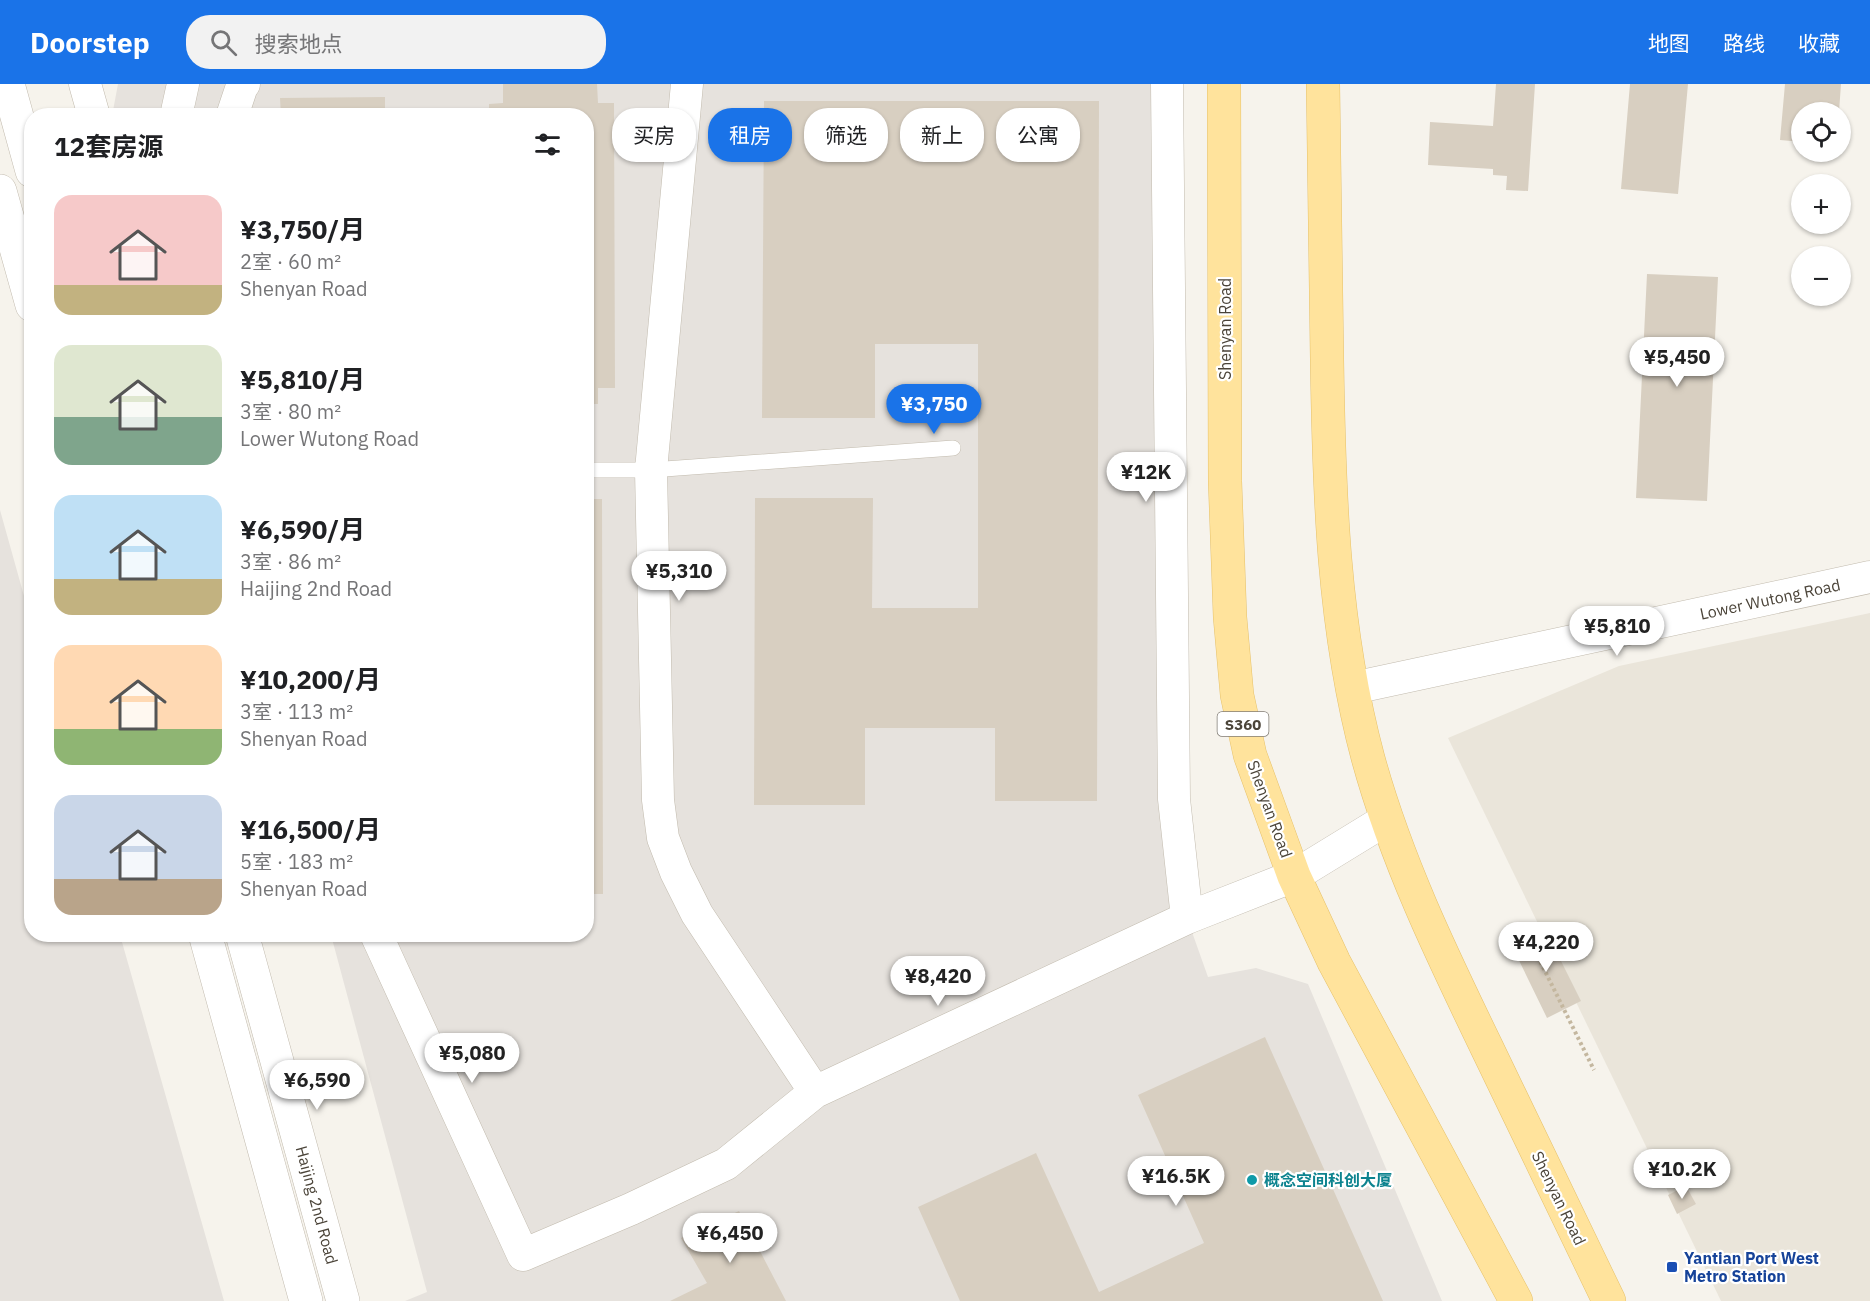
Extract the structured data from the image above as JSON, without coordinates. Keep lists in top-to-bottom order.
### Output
{
  "streets": {
    "main road": ["Shenyan Road", "S360"],
    "street": ["Lower Wutong Road", "Haijing 2nd Road"]
  },
  "crossings": [
    ["Shenyan Road", "Lower Wutong Road"]
  ],
  "places": {
    "other": ["概念空间科创大厦"],
    "transit": ["Yantian Port West Metro Station"]
  },
  "page": {
    "header": "Doorstep",
    "search": "搜索地点",
    "nav": ["地图", "路线", "收藏"],
    "map_buttons": ["+", "−"],
    "chip": [
      "买房",
      "租房",
      "筛选",
      "新上",
      "公寓"
    ],
    "heading": "12套房源",
    "list": [
      {
        "name": "¥3,750/月",
        "note": "2室 · 60 m² · Shenyan Road"
      },
      {
        "name": "¥5,810/月",
        "note": "3室 · 80 m² · Lower Wutong Road"
      },
      {
        "name": "¥6,590/月",
        "note": "3室 · 86 m² · Haijing 2nd Road"
      },
      {
        "name": "¥10,200/月",
        "note": "3室 · 113 m² · Shenyan Road"
      },
      {
        "name": "¥16,500/月",
        "note": "5室 · 183 m² · Shenyan Road"
      }
    ],
    "price": [
      "¥5,450",
      "¥3,750",
      "¥12K",
      "¥5,310",
      "¥5,810",
      "¥4,220",
      "¥8,420",
      "¥5,080",
      "¥6,590",
      "¥10.2K",
      "¥16.5K",
      "¥6,450"
    ]
  }
}
